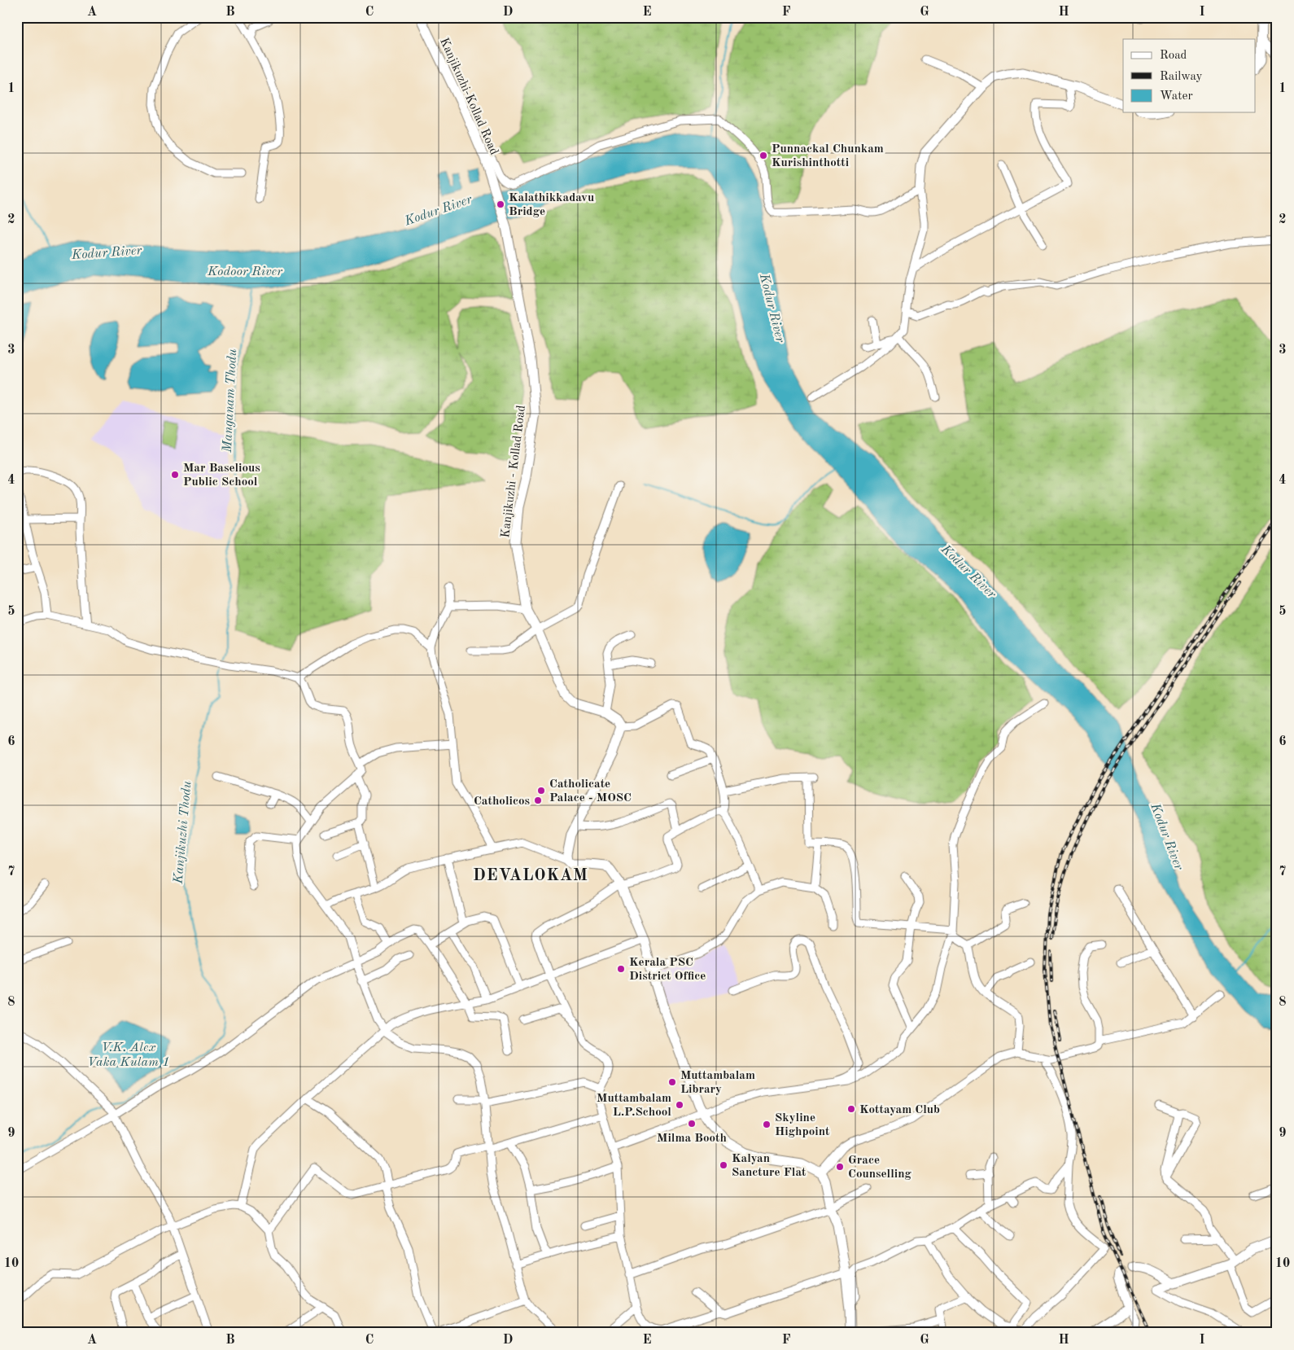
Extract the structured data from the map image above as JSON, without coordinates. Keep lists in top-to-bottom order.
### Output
{
  "streets": {
    "main road": ["Kanjikuzhi-Kollad Road", "Kanjikuzhi - Kollad Road"]
  },
  "crossings": [
    ["Kanjikuzhi-Kollad Road", "Kanjikuzhi - Kollad Road"]
  ],
  "districts": ["DEVALOKAM"],
  "water": [
    "Kodur River",
    "Kodoor River",
    "Manganam Thodu",
    "Kanjikuzhi Thodu",
    "V.K. Alex Vaka Kulam 1"
  ],
  "places": [
    "Punnackal Chunkam Kurishinthotti",
    "Kalathikkadavu Bridge",
    "Mar Baselious Public School",
    "Catholicate Palace - MOSC",
    "Catholicos",
    "Kerala PSC District Office",
    "Muttambalam Library",
    "Muttambalam L.P.School",
    "Kottayam Club",
    "Milma Booth",
    "Skyline Highpoint",
    "Kalyan Sancture Flat",
    "Grace Counselling"
  ],
  "legend": ["Road", "Railway", "Water"],
  "grid": {
    "columns": [
      "A",
      "B",
      "C",
      "D",
      "E",
      "F",
      "G",
      "H",
      "I"
    ],
    "rows": [
      "1",
      "2",
      "3",
      "4",
      "5",
      "6",
      "7",
      "8",
      "9",
      "10"
    ]
  }
}
